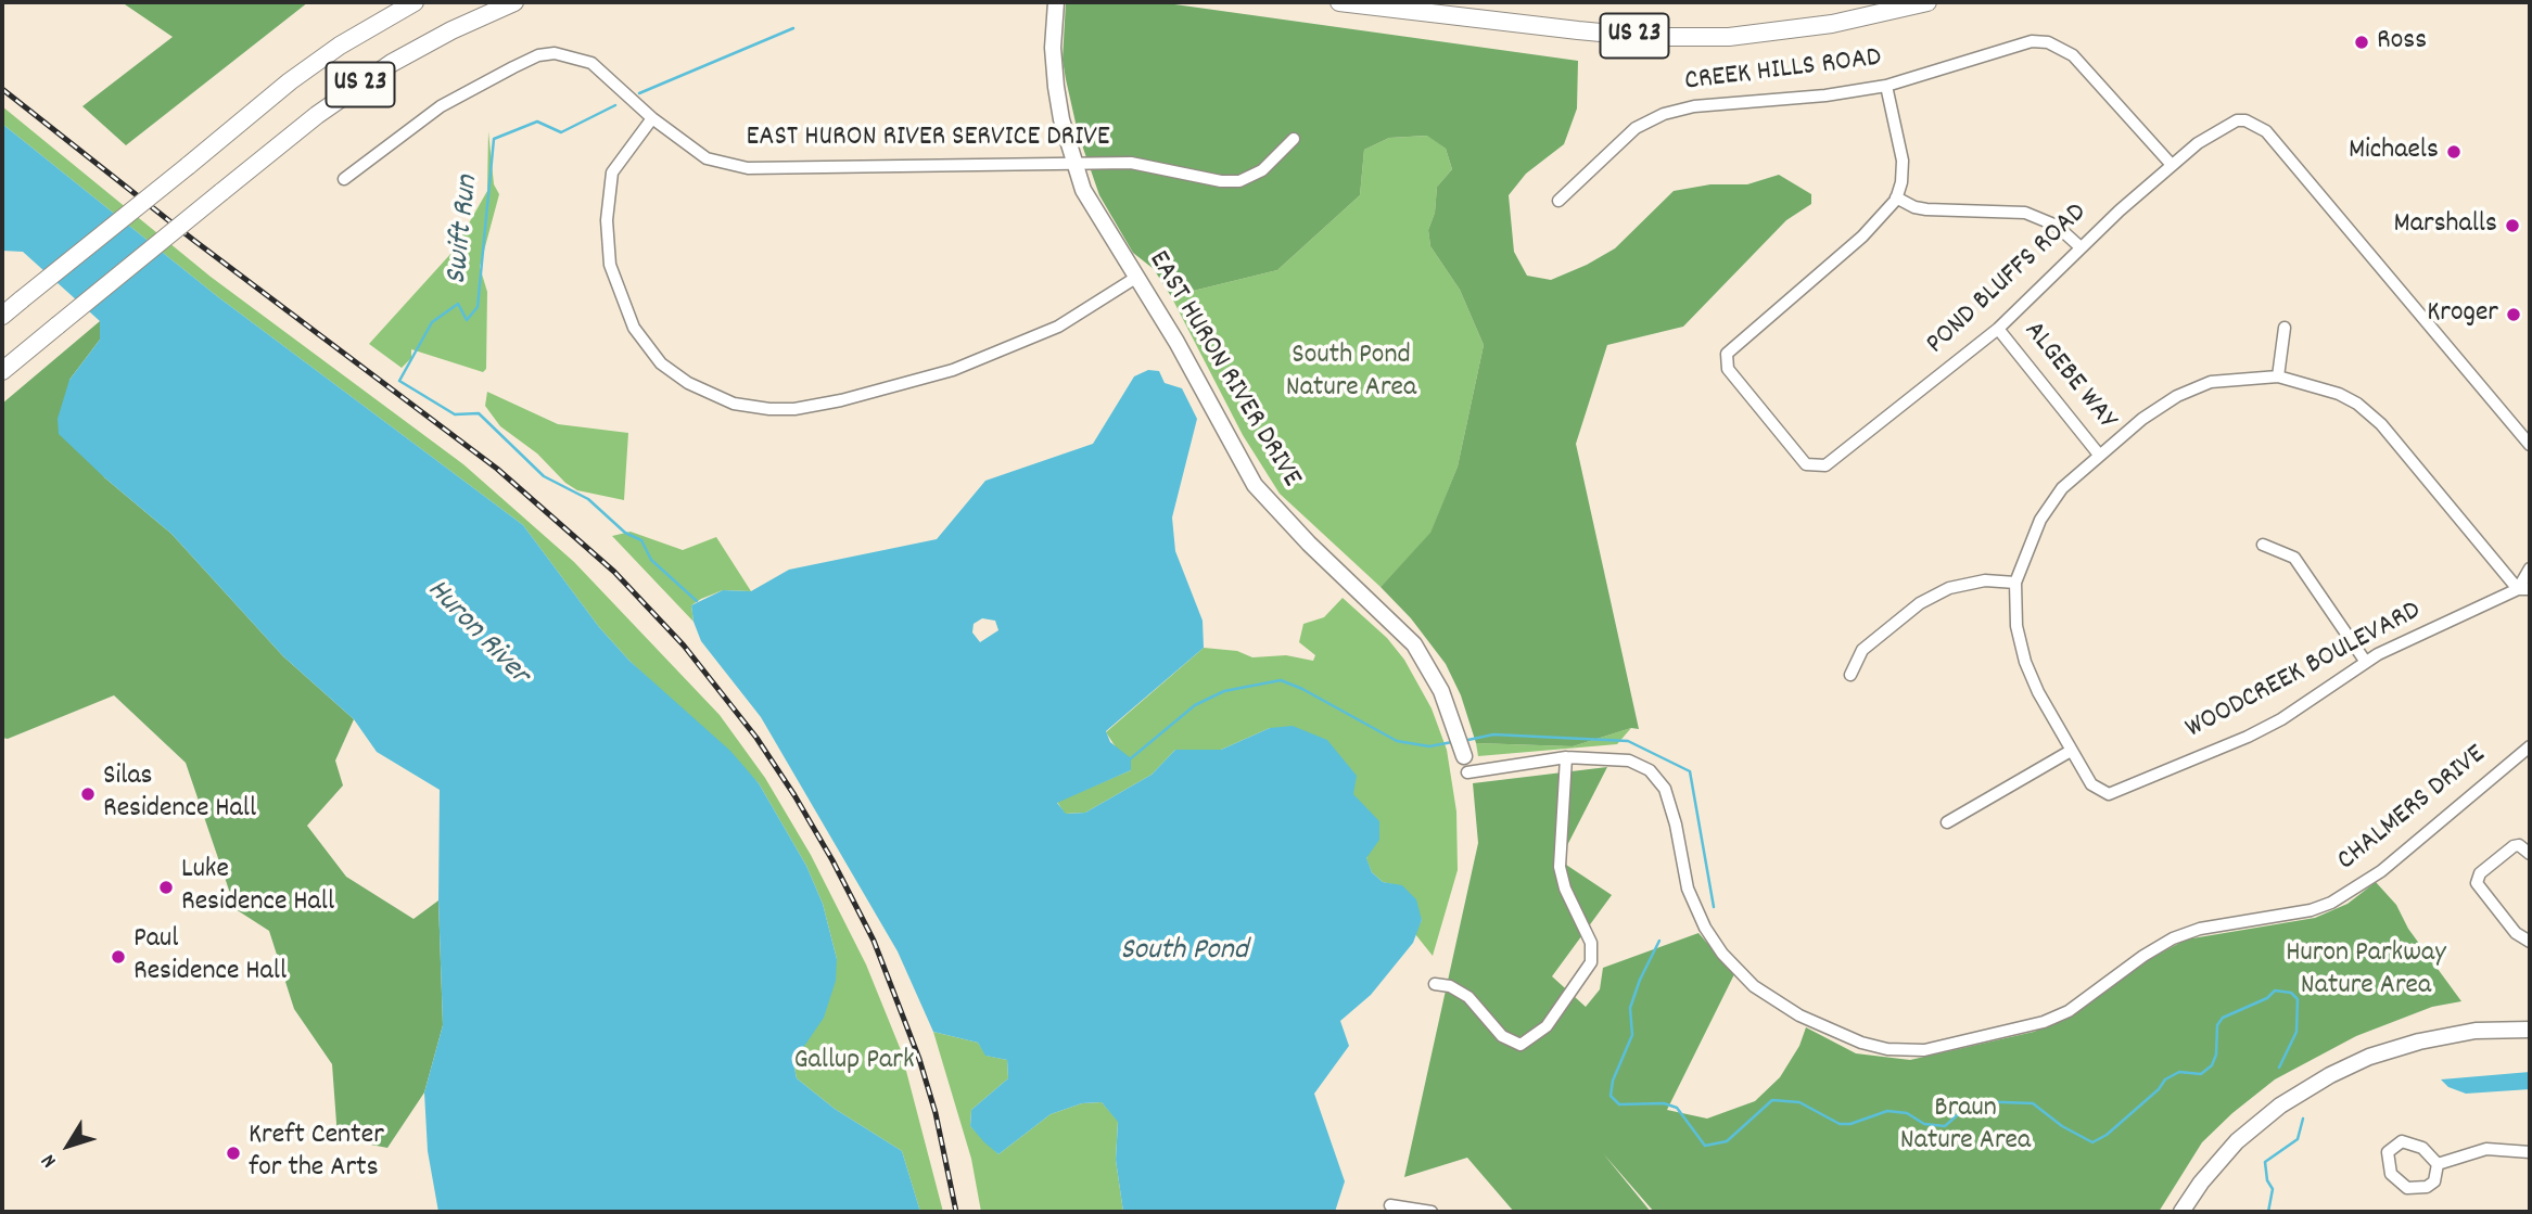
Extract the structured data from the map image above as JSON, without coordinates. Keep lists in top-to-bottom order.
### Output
{
  "streets": {
    "highway": ["US 23"],
    "main road": ["EAST HURON RIVER DRIVE"],
    "street": [
      "CREEK HILLS ROAD",
      "EAST HURON RIVER SERVICE DRIVE",
      "POND BLUFFS ROAD",
      "ALGEBE WAY",
      "WOODCREEK BOULEVARD",
      "CHALMERS DRIVE"
    ]
  },
  "crossings": [
    ["CREEK HILLS ROAD", "POND BLUFFS ROAD"],
    ["EAST HURON RIVER SERVICE DRIVE", "EAST HURON RIVER DRIVE"],
    ["POND BLUFFS ROAD", "ALGEBE WAY"]
  ],
  "water": ["Swift Run", "Huron River", "South Pond"],
  "parks": [
    "South Pond Nature Area",
    "Huron Parkway Nature Area",
    "Gallup Park",
    "Braun Nature Area"
  ],
  "places": [
    "Ross",
    "Michaels",
    "Marshalls",
    "Kroger",
    "Silas Residence Hall",
    "Luke Residence Hall",
    "Paul Residence Hall",
    "Kreft Center for the Arts"
  ],
  "north": "bottom left"
}
